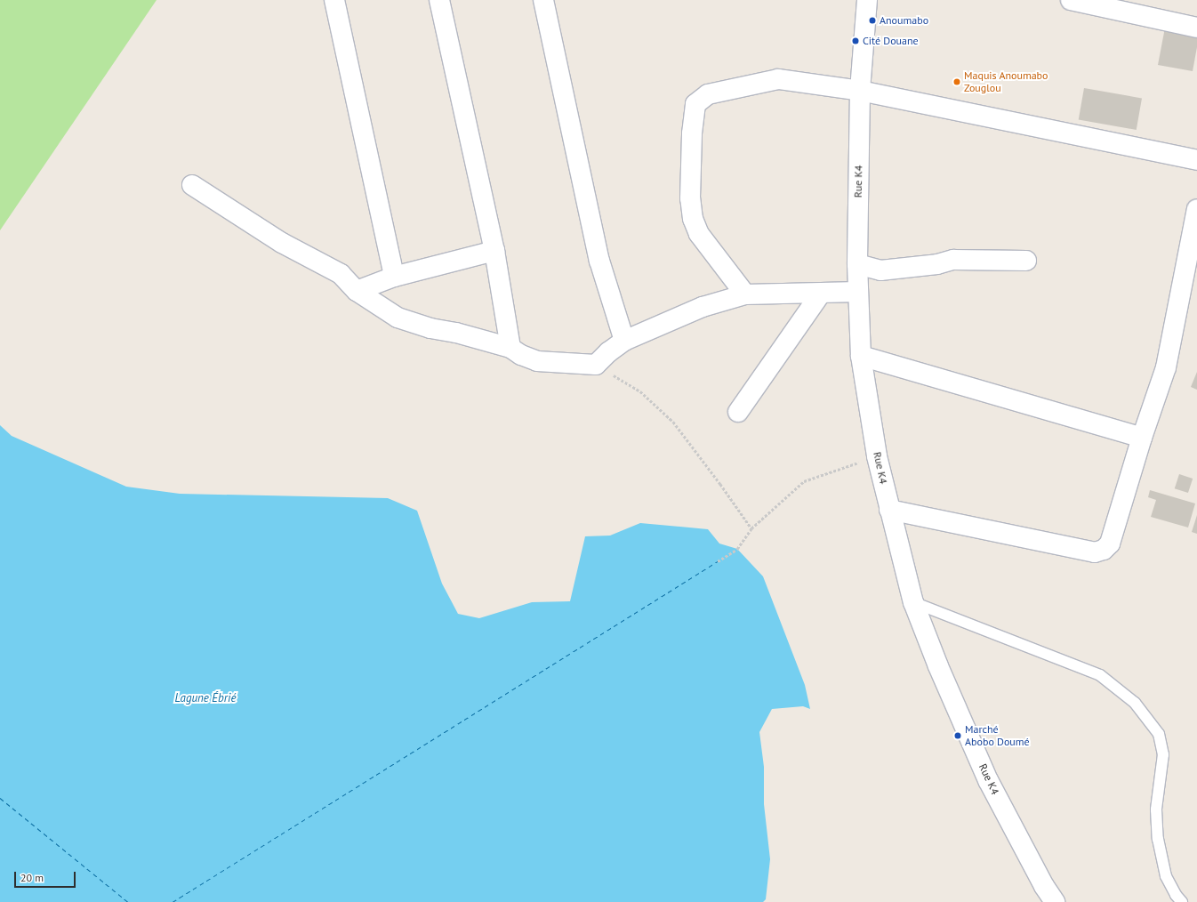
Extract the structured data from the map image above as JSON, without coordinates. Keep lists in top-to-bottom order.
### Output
{
  "streets": {
    "street": ["Rue K4"]
  },
  "water": ["Lagune Ébrié"],
  "places": [
    "Anoumabo",
    "Cité Douane",
    "Maquis Anoumabo Zouglou",
    "Marché Abobo Doumé"
  ],
  "scale_bar": "20 m"
}
